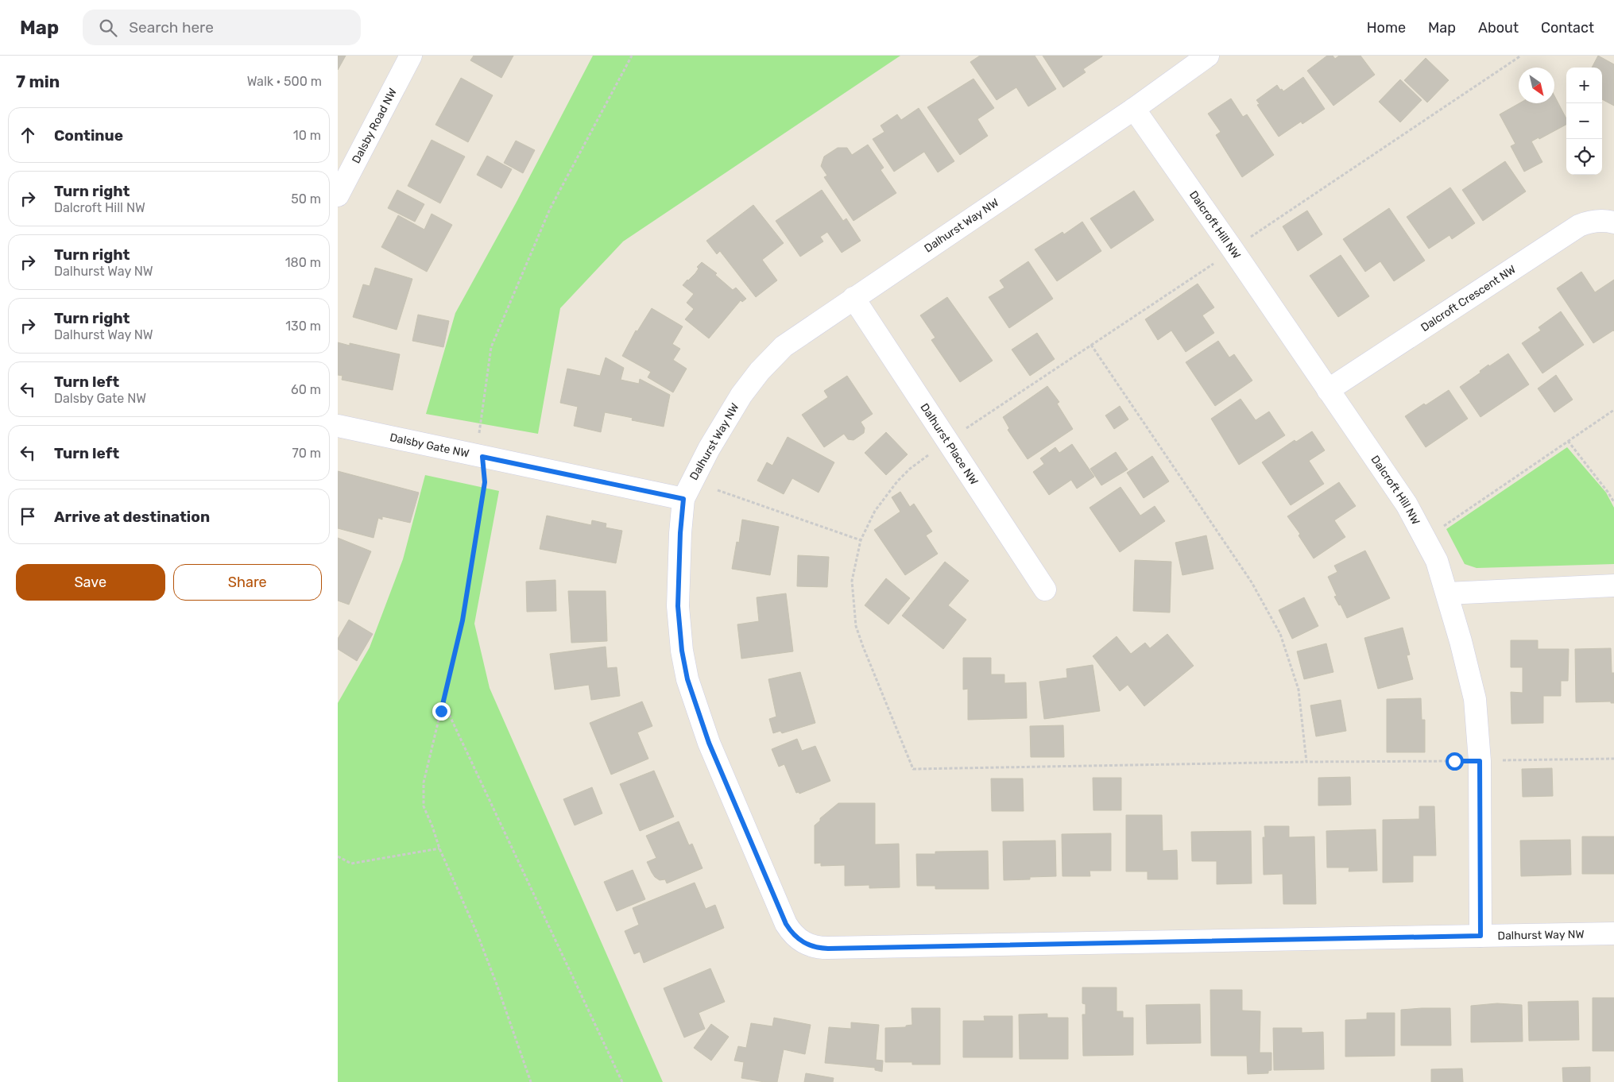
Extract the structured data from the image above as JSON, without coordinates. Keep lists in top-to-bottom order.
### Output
{
  "streets": {
    "street": [
      "Dalsby Road NW",
      "Dalcroft Hill NW",
      "Dalhurst Way NW",
      "Dalcroft Crescent NW",
      "Dalhurst Place NW",
      "Dalsby Gate NW"
    ]
  },
  "crossings": [
    ["Dalcroft Hill NW", "Dalhurst Way NW"],
    ["Dalcroft Hill NW", "Dalcroft Crescent NW"],
    ["Dalhurst Way NW", "Dalhurst Place NW"],
    ["Dalhurst Way NW", "Dalsby Gate NW"]
  ],
  "north": "bottom right",
  "page": {
    "header": "Map",
    "search": "Search here",
    "nav": [
      "Home",
      "Map",
      "About",
      "Contact"
    ],
    "heading": ["7 min", "Walk · 500 m"],
    "map_buttons": ["+", "−"],
    "list": [
      ["Continue", "10 m"],
      ["Turn right", "Dalcroft Hill NW", "50 m"],
      ["Turn right", "Dalhurst Way NW", "180 m"],
      ["Turn right", "Dalhurst Way NW", "130 m"],
      ["Turn left", "Dalsby Gate NW", "60 m"],
      ["Turn left", "70 m"],
      "Arrive at destination"
    ],
    "buttons": ["Save", "Share"]
  }
}
